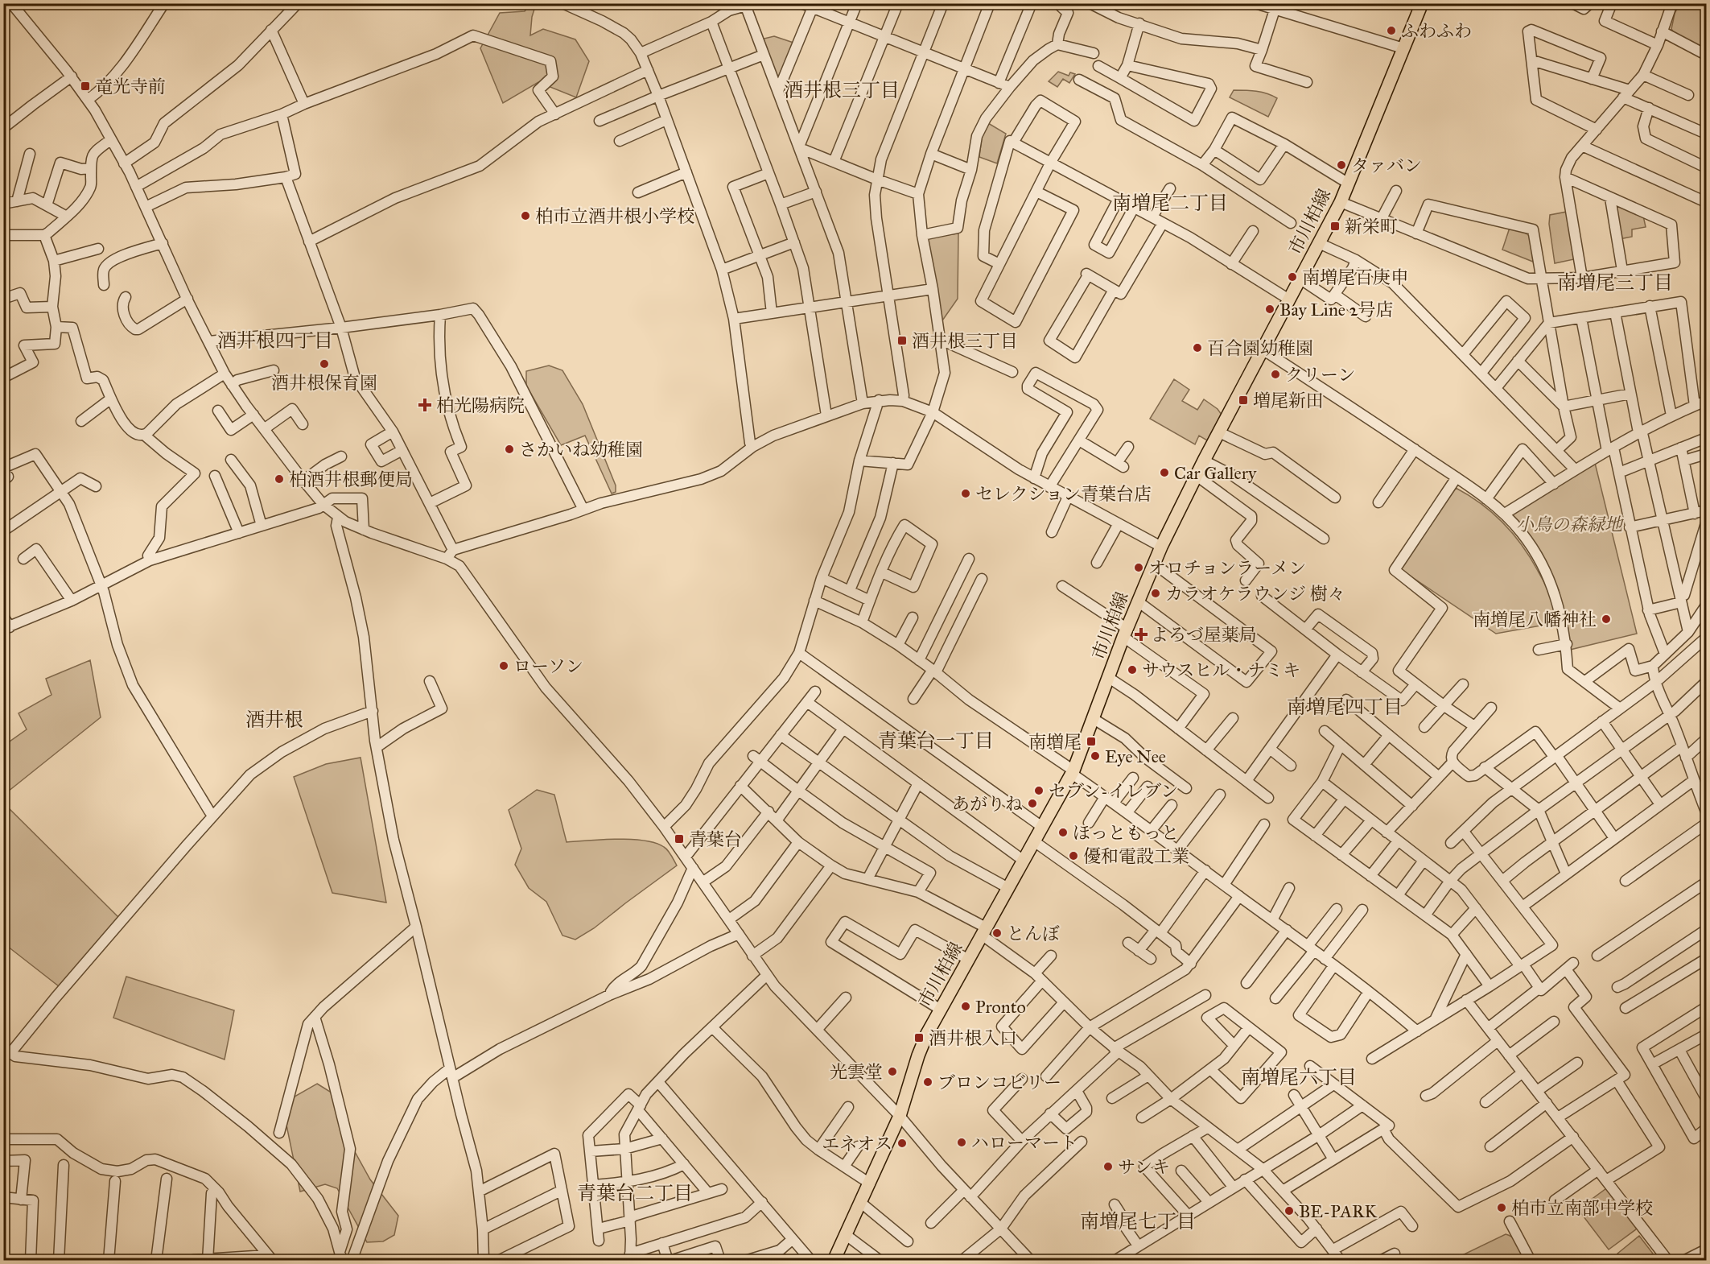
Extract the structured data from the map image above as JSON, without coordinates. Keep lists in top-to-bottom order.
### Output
{
  "streets": {
    "main road": ["市川柏線"]
  },
  "districts": [
    "酒井根三丁目",
    "南増尾二丁目",
    "南増尾三丁目",
    "酒井根四丁目",
    "南増尾四丁目",
    "酒井根",
    "青葉台一丁目",
    "南増尾六丁目",
    "青葉台二丁目",
    "南増尾七丁目"
  ],
  "parks": ["小鳥の森緑地"],
  "places": {
    "other": [
      "ふわふわ",
      "タァバン",
      "柏市立酒井根小学校",
      "南増尾百庚申",
      "Bay Line 2号店",
      "百合園幼稚園",
      "酒井根保育園",
      "クリーン",
      "さかいね幼稚園",
      "Car Gallery",
      "柏酒井根郵便局",
      "セレクション青葉台店",
      "オロチョンラーメン",
      "カラオケラウンジ 樹々",
      "南増尾八幡神社",
      "ローソン",
      "サウスヒル・ナミキ",
      "Eye Nee",
      "セブン-イレブン",
      "あがりね",
      "ほっともっと",
      "優和電設工業",
      "とんぼ",
      "Pronto",
      "光雲堂",
      "ブロンコビリー",
      "ハローマート",
      "エネオス",
      "サンキ",
      "柏市立南部中学校",
      "BE-PARK"
    ],
    "transit": [
      "竜光寺前",
      "新栄町",
      "酒井根三丁目",
      "増尾新田",
      "南増尾",
      "青葉台",
      "酒井根入口"
    ],
    "health": ["柏光陽病院", "よろづ屋薬局"]
  }
}
